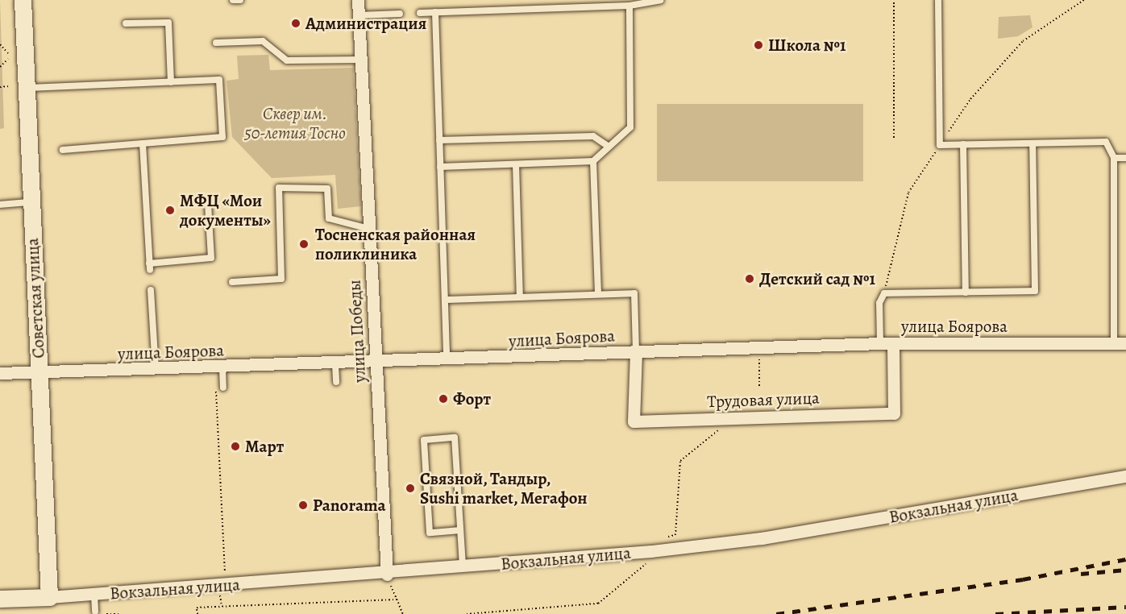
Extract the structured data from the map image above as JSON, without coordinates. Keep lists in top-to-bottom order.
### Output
{
  "streets": {
    "street": [
      "Советская улица",
      "улица Боярова",
      "улица Победы",
      "Трудовая улица",
      "Вокзальная улица"
    ]
  },
  "crossings": [
    ["Советская улица", "улица Боярова"],
    ["Советская улица", "Вокзальная улица"],
    ["улица Боярова", "улица Победы"],
    ["улица Боярова", "Трудовая улица"],
    ["улица Победы", "Вокзальная улица"]
  ],
  "parks": ["Сквер им. 50-летия Тосно"],
  "places": [
    "Администрация",
    "Школа №1",
    "МФЦ «Мои документы»",
    "Тосненская районная поликлиника",
    "Детский сад №1",
    "Форт",
    "Март",
    "Связной, Тандыр, Sushi market, Мегафон",
    "Panorama"
  ]
}
